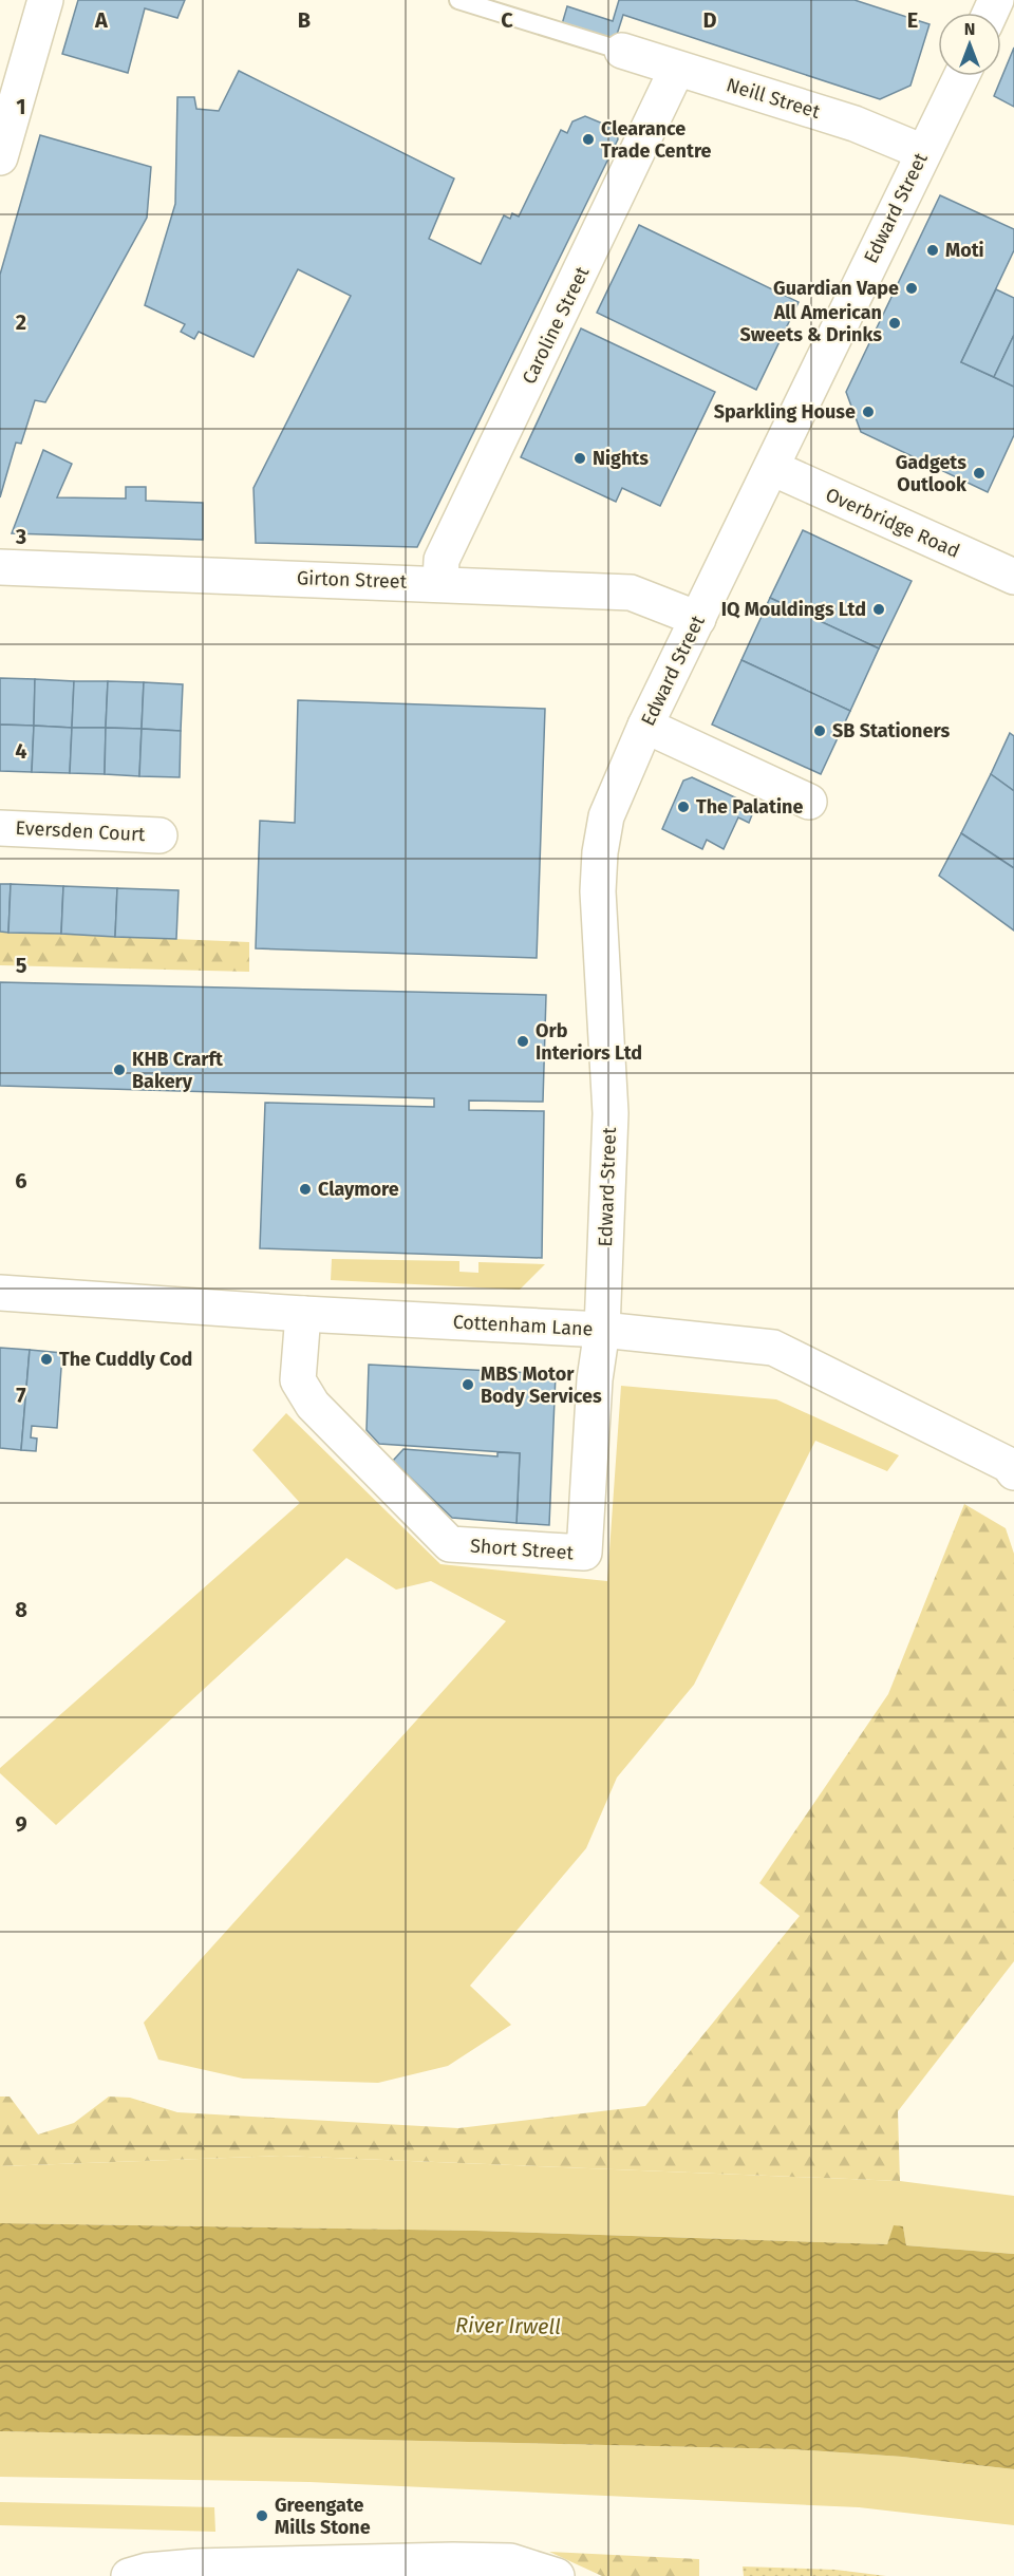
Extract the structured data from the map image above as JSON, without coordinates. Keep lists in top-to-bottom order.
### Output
{
  "streets": {
    "street": [
      "Neill Street",
      "Edward Street",
      "Caroline Street",
      "Overbridge Road",
      "Girton Street",
      "Eversden Court",
      "Cottenham Lane",
      "Short Street"
    ]
  },
  "crossings": [
    ["Neill Street", "Edward Street"],
    ["Neill Street", "Caroline Street"],
    ["Edward Street", "Overbridge Road"],
    ["Edward Street", "Girton Street"],
    ["Edward Street", "Cottenham Lane"],
    ["Edward Street", "Short Street"],
    ["Caroline Street", "Girton Street"],
    ["Cottenham Lane", "Short Street"]
  ],
  "water": ["River Irwell"],
  "places": [
    "Clearance Trade Centre",
    "Moti",
    "Guardian Vape",
    "All American Sweets & Drinks",
    "Sparkling House",
    "Nights",
    "Gadgets Outlook",
    "IQ Mouldings Ltd",
    "SB Stationers",
    "The Palatine",
    "Orb Interiors Ltd",
    "KHB Crarft Bakery",
    "Claymore",
    "The Cuddly Cod",
    "MBS Motor Body Services",
    "Greengate Mills Stone"
  ],
  "north": "top",
  "grid": {
    "columns": [
      "A",
      "B",
      "C",
      "D",
      "E"
    ],
    "rows": [
      "1",
      "2",
      "3",
      "4",
      "5",
      "6",
      "7",
      "8",
      "9"
    ]
  }
}
